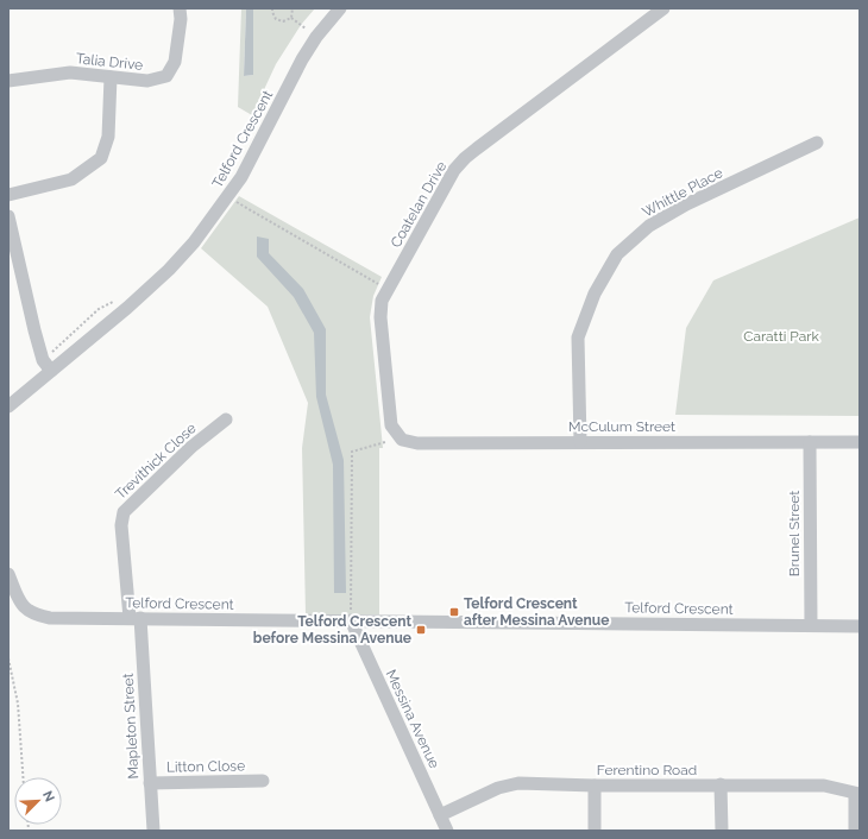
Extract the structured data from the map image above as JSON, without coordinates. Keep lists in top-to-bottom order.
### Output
{
  "streets": {
    "street": [
      "Talia Drive",
      "Telford Crescent",
      "Whittle Place",
      "Coatelan Drive",
      "McCulum Street",
      "Trevithick Close",
      "Brunel Street",
      "Messina Avenue",
      "Mapleton Street",
      "Litton Close",
      "Ferentino Road"
    ]
  },
  "crossings": [
    ["Telford Crescent", "Trevithick Close"],
    ["Telford Crescent", "Brunel Street"],
    ["Telford Crescent", "Messina Avenue"],
    ["Telford Crescent", "Mapleton Street"],
    ["Whittle Place", "McCulum Street"],
    ["Coatelan Drive", "McCulum Street"],
    ["McCulum Street", "Brunel Street"],
    ["Trevithick Close", "Mapleton Street"],
    ["Messina Avenue", "Ferentino Road"],
    ["Mapleton Street", "Litton Close"]
  ],
  "parks": ["Caratti Park"],
  "places": {
    "transit": ["Telford Crescent after Messina Avenue", "Telford Crescent before Messina Avenue"]
  },
  "north": "top right"
}
